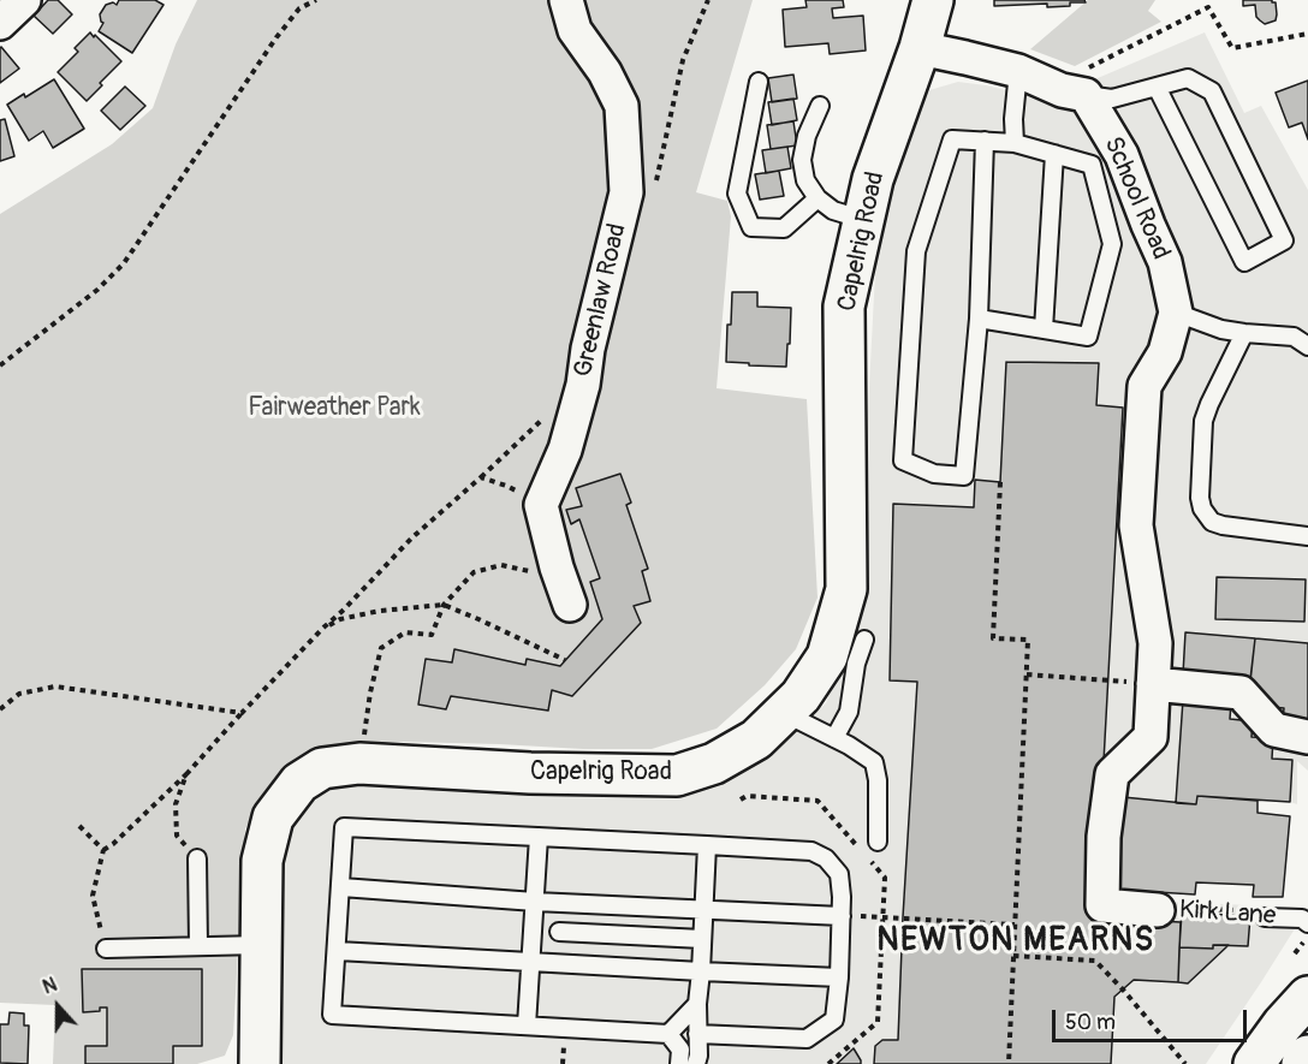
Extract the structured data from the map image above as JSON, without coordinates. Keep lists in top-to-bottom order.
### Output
{
  "streets": {
    "street": [
      "School Road",
      "Capelrig Road",
      "Greenlaw Road",
      "Kirk Lane"
    ]
  },
  "crossings": [
    ["School Road", "Kirk Lane"]
  ],
  "districts": ["NEWTON MEARNS"],
  "parks": ["Fairweather Park"],
  "scale_bar": "50 m",
  "north": "top"
}
